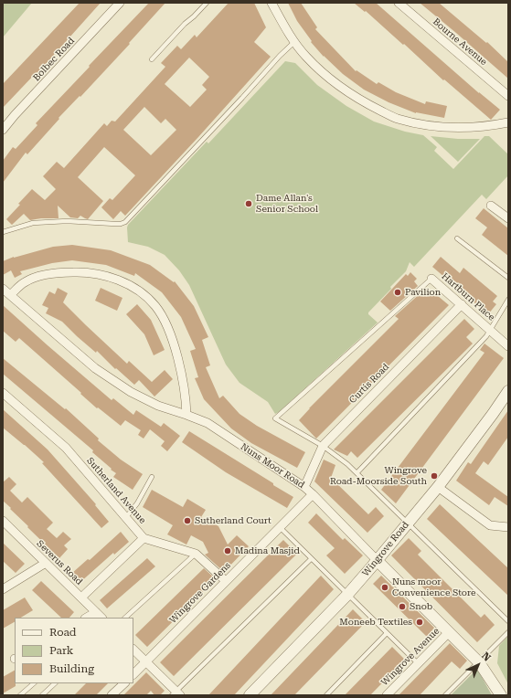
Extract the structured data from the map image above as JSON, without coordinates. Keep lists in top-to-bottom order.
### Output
{
  "streets": {
    "street": [
      "Bourne Avenue",
      "Bolbec Road",
      "Hartburn Place",
      "Curtis Road",
      "Nuns Moor Road",
      "Sutherland Avenue",
      "Wingrove Road",
      "Severus Road",
      "Wingrove Gardens",
      "Wingrove Avenue"
    ]
  },
  "crossings": [
    ["Hartburn Place", "Curtis Road"],
    ["Curtis Road", "Nuns Moor Road"],
    ["Nuns Moor Road", "Wingrove Road"],
    ["Nuns Moor Road", "Wingrove Gardens"],
    ["Nuns Moor Road", "Wingrove Avenue"],
    ["Sutherland Avenue", "Wingrove Gardens"]
  ],
  "places": [
    "Dame Allan's Senior School",
    "Pavilion",
    "Wingrove Road-Moorside South",
    "Sutherland Court",
    "Madina Masjid",
    "Nuns moor Convenience Store",
    "Snob",
    "Moneeb Textiles"
  ],
  "legend": ["Road", "Park", "Building"],
  "north": "top right"
}
